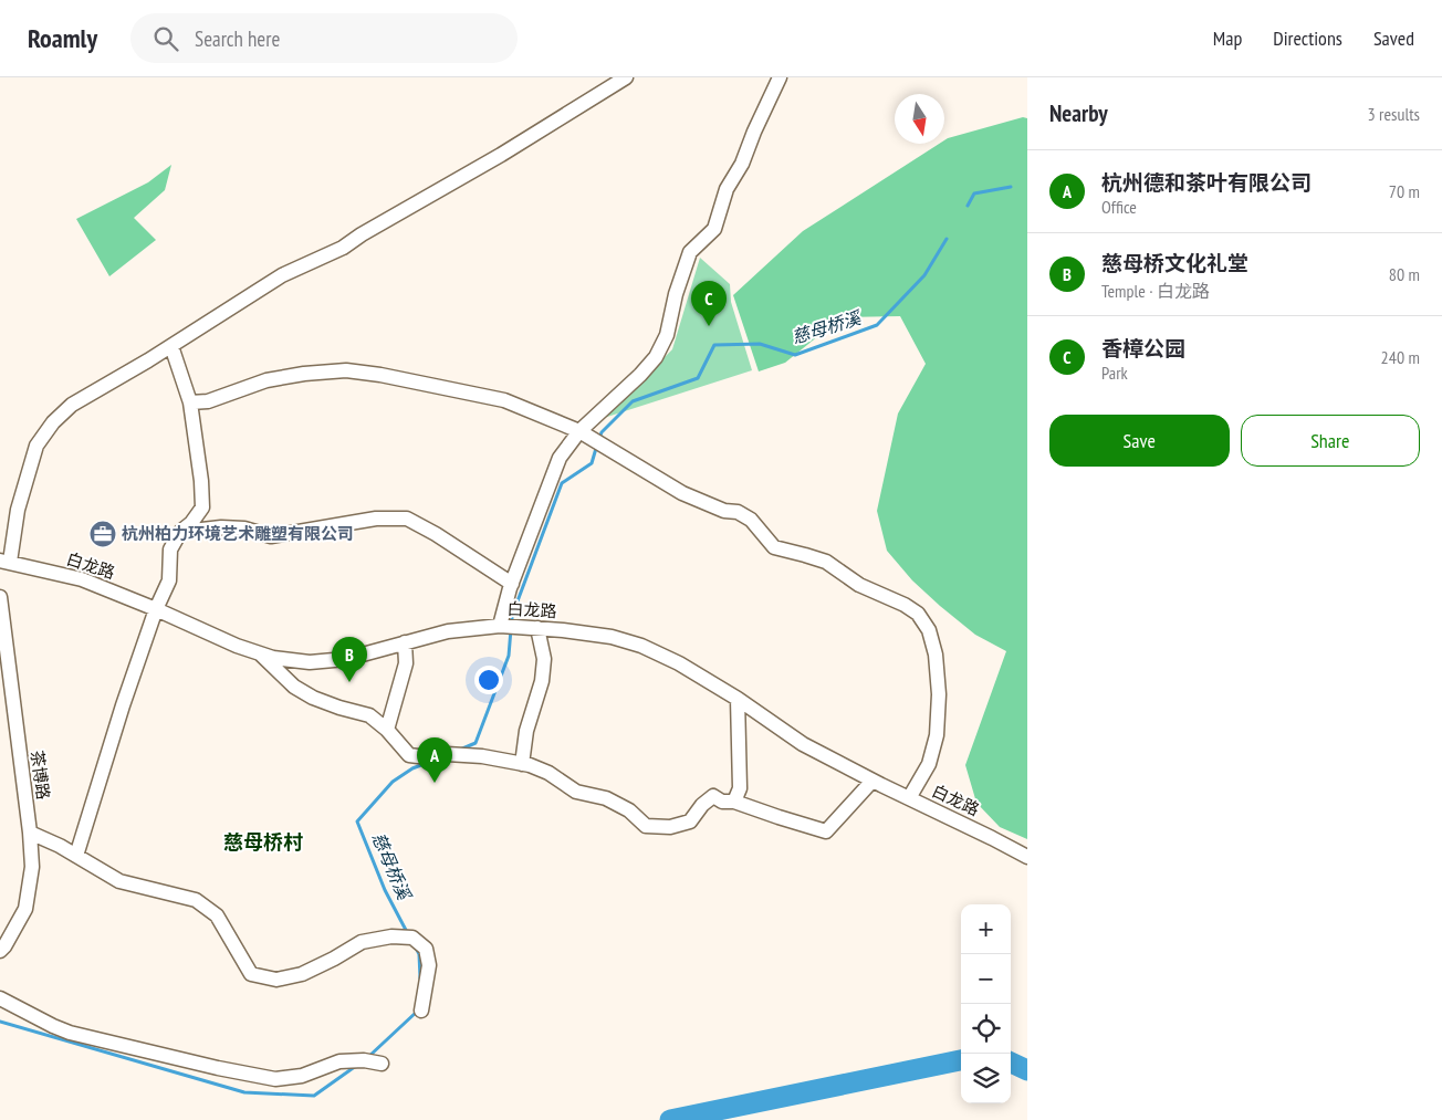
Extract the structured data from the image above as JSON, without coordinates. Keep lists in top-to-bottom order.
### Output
{
  "streets": {
    "street": ["白龙路", "茶博路"]
  },
  "districts": ["慈母桥村"],
  "water": ["慈母桥溪"],
  "places": {
    "office": ["杭州柏力环境艺术雕塑有限公司"]
  },
  "north": "bottom",
  "page": {
    "header": "Roamly",
    "search": "Search here",
    "nav": ["Map", "Directions", "Saved"],
    "heading": ["Nearby", "3 results"],
    "list": [
      {
        "mark": "A",
        "name": "杭州德和茶叶有限公司",
        "note": "Office",
        "value": "70 m"
      },
      {
        "mark": "B",
        "name": "慈母桥文化礼堂",
        "note": "Temple · 白龙路",
        "value": "80 m"
      },
      {
        "mark": "C",
        "name": "香樟公园",
        "note": "Park",
        "value": "240 m"
      }
    ],
    "pins": ["C", "B", "A"],
    "buttons": ["Save", "Share"],
    "map_buttons": ["+", "−"]
  }
}
